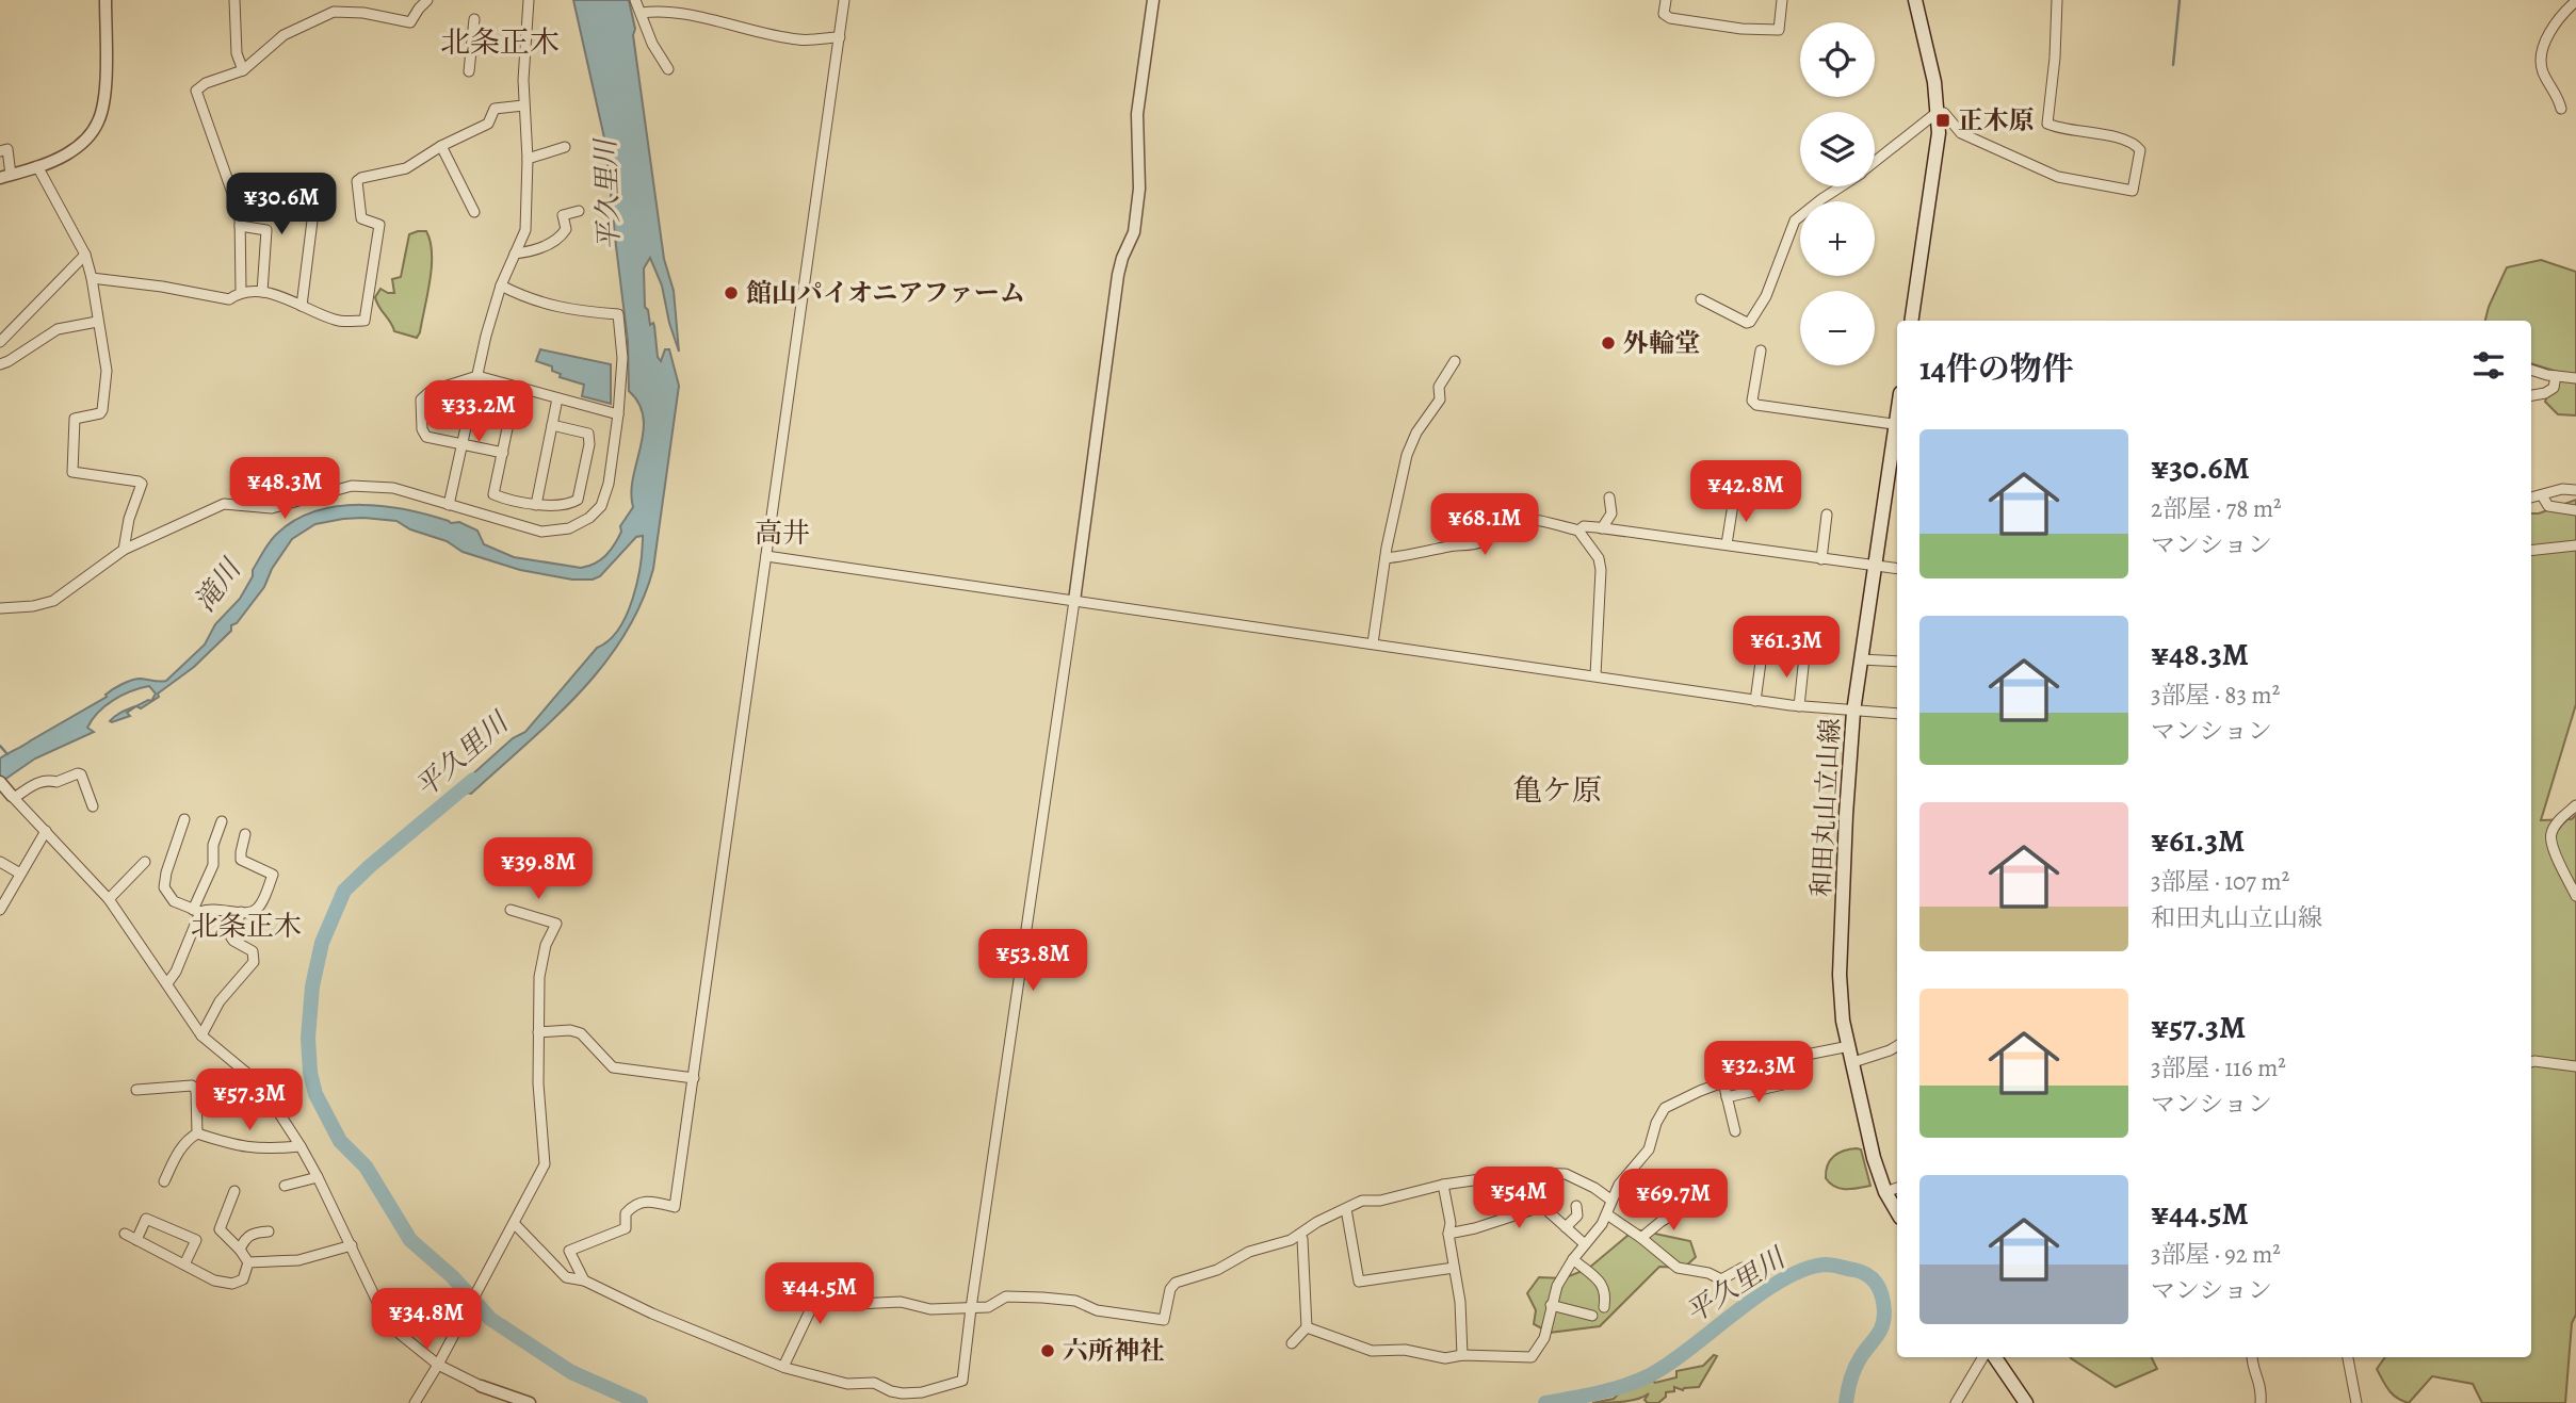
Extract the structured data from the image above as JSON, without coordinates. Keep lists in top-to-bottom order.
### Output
{
  "streets": {
    "main road": ["和田丸山立山線"]
  },
  "districts": [
    "北条正木",
    "高井",
    "亀ケ原",
    "北条正木"
  ],
  "water": ["平久里川", "滝川"],
  "places": {
    "transit": ["正木原"],
    "other": ["館山パイオニアファーム", "外輪堂", "六所神社"]
  },
  "page": {
    "map_buttons": ["+", "−"],
    "price": [
      "¥30.6M",
      "¥33.2M",
      "¥48.3M",
      "¥42.8M",
      "¥68.1M",
      "¥61.3M",
      "¥39.8M",
      "¥53.8M",
      "¥32.3M",
      "¥57.3M",
      "¥54M",
      "¥69.7M",
      "¥44.5M",
      "¥34.8M"
    ],
    "heading": "14件の物件",
    "list": [
      {
        "name": "¥30.6M",
        "note": "2部屋 · 78 m² · マンション"
      },
      {
        "name": "¥48.3M",
        "note": "3部屋 · 83 m² · マンション"
      },
      {
        "name": "¥61.3M",
        "note": "3部屋 · 107 m² · 和田丸山立山線"
      },
      {
        "name": "¥57.3M",
        "note": "3部屋 · 116 m² · マンション"
      },
      {
        "name": "¥44.5M",
        "note": "3部屋 · 92 m² · マンション"
      }
    ]
  }
}
